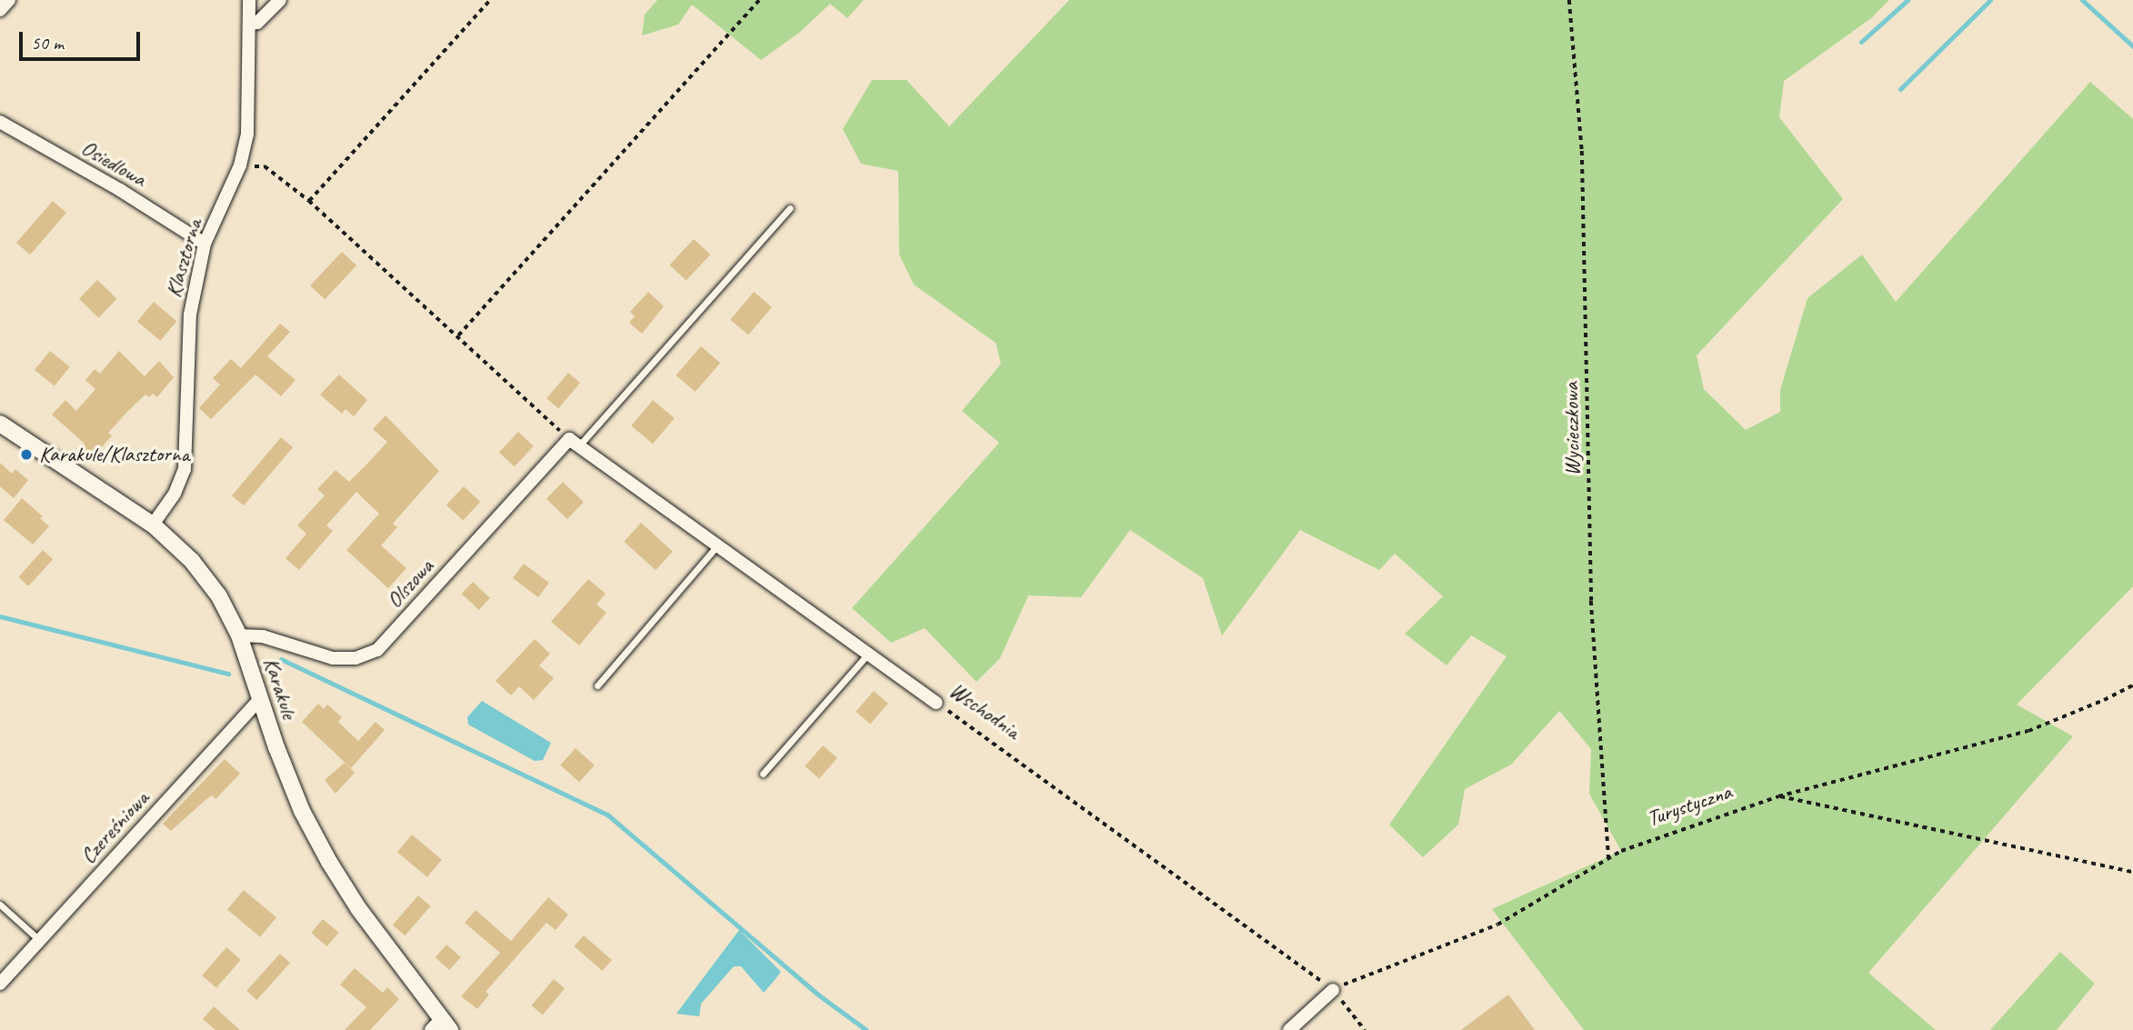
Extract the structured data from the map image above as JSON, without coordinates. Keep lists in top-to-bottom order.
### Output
{
  "streets": {
    "street": [
      "Osiedlowa",
      "Klasztorna",
      "Olszowa",
      "Karakule",
      "Wschodnia",
      "Czereśniowa"
    ],
    "path": ["Wycieczkowa", "Turystyczna"]
  },
  "crossings": [
    ["Osiedlowa", "Klasztorna"],
    ["Klasztorna", "Karakule"],
    ["Wycieczkowa", "Turystyczna"],
    ["Olszowa", "Karakule"],
    ["Olszowa", "Wschodnia"],
    ["Karakule", "Czereśniowa"],
    ["Wschodnia", "Turystyczna"]
  ],
  "places": ["Karakule/Klasztorna"],
  "scale_bar": "50 m"
}
